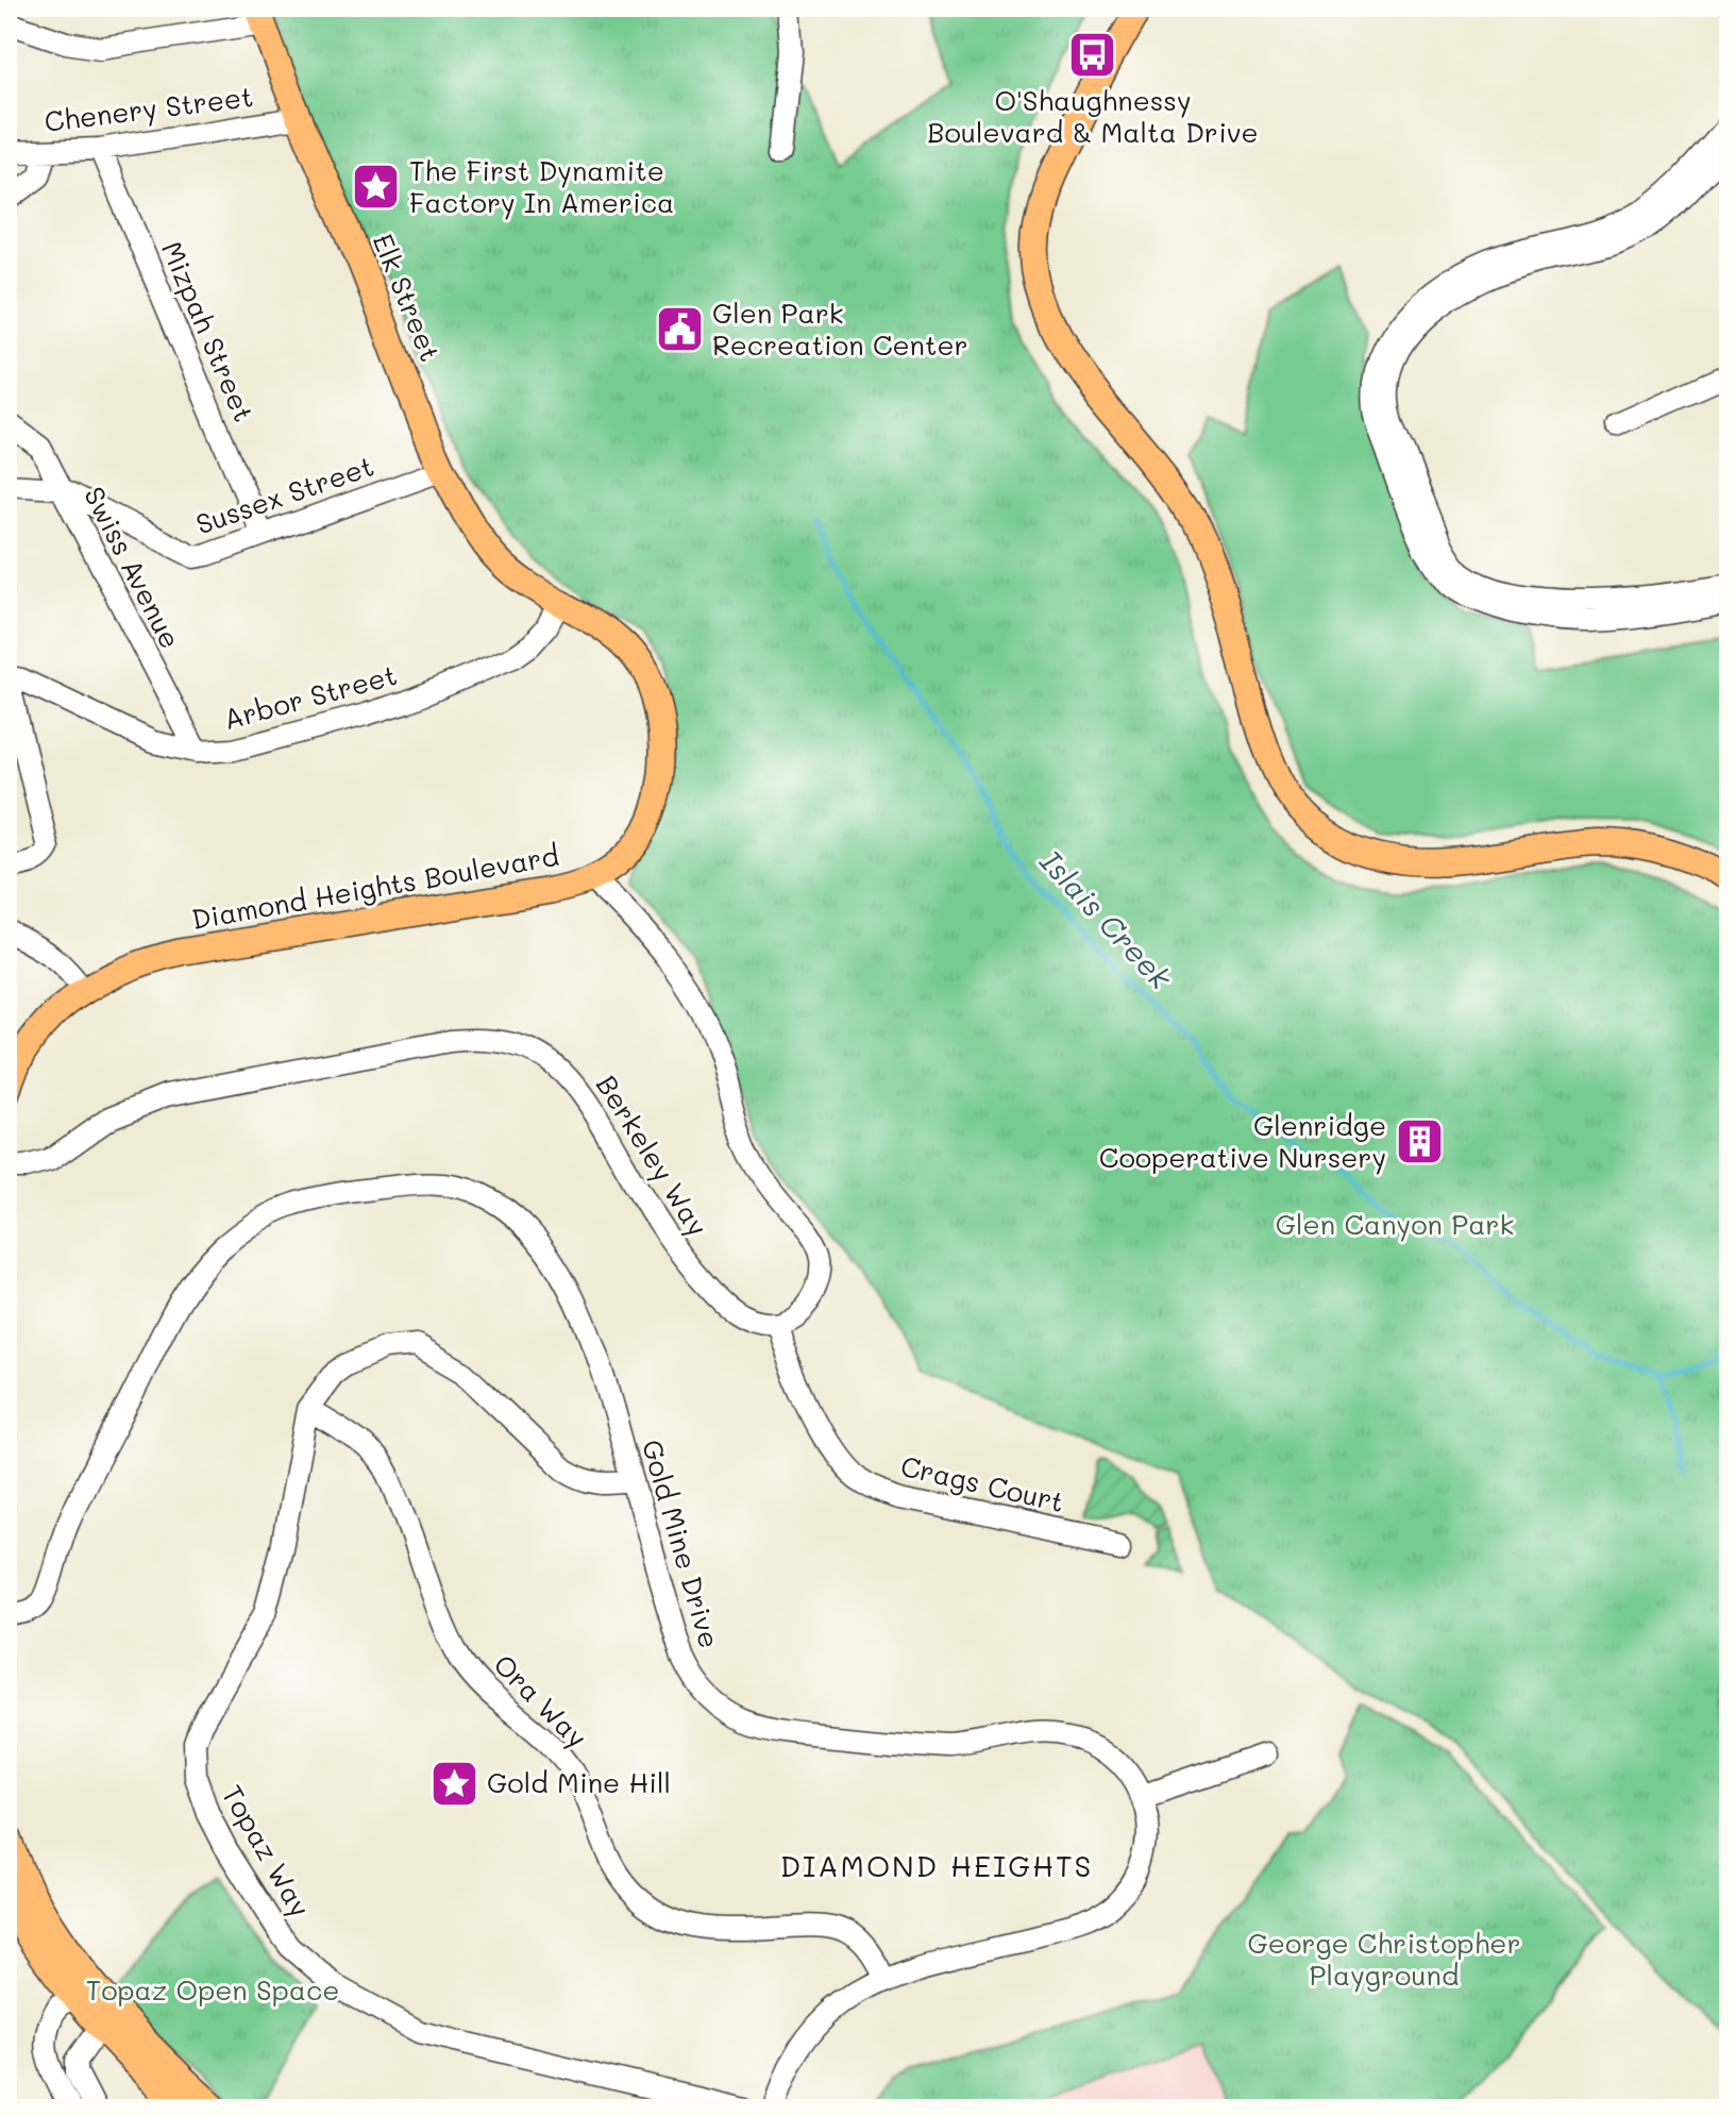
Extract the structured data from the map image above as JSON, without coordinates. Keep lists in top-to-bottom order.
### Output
{
  "streets": {
    "main road": ["Elk Street", "Diamond Heights Boulevard"],
    "street": [
      "Chenery Street",
      "Mizpah Street",
      "Sussex Street",
      "Swiss Avenue",
      "Arbor Street",
      "Berkeley Way",
      "Crags Court",
      "Gold Mine Drive",
      "Ora Way",
      "Topaz Way"
    ]
  },
  "crossings": [
    ["Chenery Street", "Elk Street"],
    ["Chenery Street", "Mizpah Street"],
    ["Elk Street", "Sussex Street"],
    ["Elk Street", "Diamond Heights Boulevard"],
    ["Mizpah Street", "Sussex Street"],
    ["Sussex Street", "Swiss Avenue"],
    ["Sussex Street", "Diamond Heights Boulevard"],
    ["Swiss Avenue", "Arbor Street"],
    ["Arbor Street", "Diamond Heights Boulevard"],
    ["Berkeley Way", "Crags Court"],
    ["Gold Mine Drive", "Ora Way"],
    ["Gold Mine Drive", "Topaz Way"],
    ["Ora Way", "Topaz Way"]
  ],
  "districts": ["DIAMOND HEIGHTS"],
  "water": ["Islais Creek"],
  "parks": ["Glen Canyon Park", "George Christopher Playground", "Topaz Open Space"],
  "places": {
    "bus stop": ["O'Shaughnessy Boulevard & Malta Drive"],
    "place": ["The First Dynamite Factory In America", "Gold Mine Hill"],
    "public building": ["Glen Park Recreation Center"],
    "building": ["Glenridge Cooperative Nursery"]
  }
}
